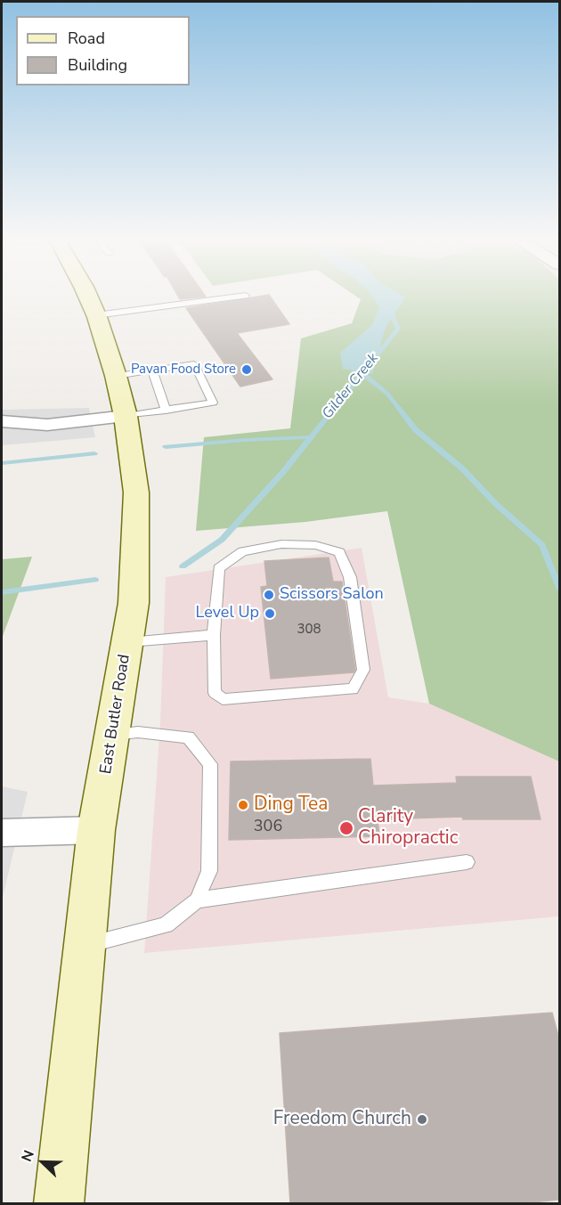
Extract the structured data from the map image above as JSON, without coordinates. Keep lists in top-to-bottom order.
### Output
{
  "streets": {
    "main road": ["East Butler Road"]
  },
  "water": ["Gilder Creek"],
  "places": [
    "Pavan Food Store",
    "Scissors Salon",
    "Level Up",
    "Ding Tea",
    "Clarity Chiropractic",
    "Freedom Church"
  ],
  "house_numbers": ["308", "306"],
  "legend": ["Road", "Building"],
  "north": "top left"
}
